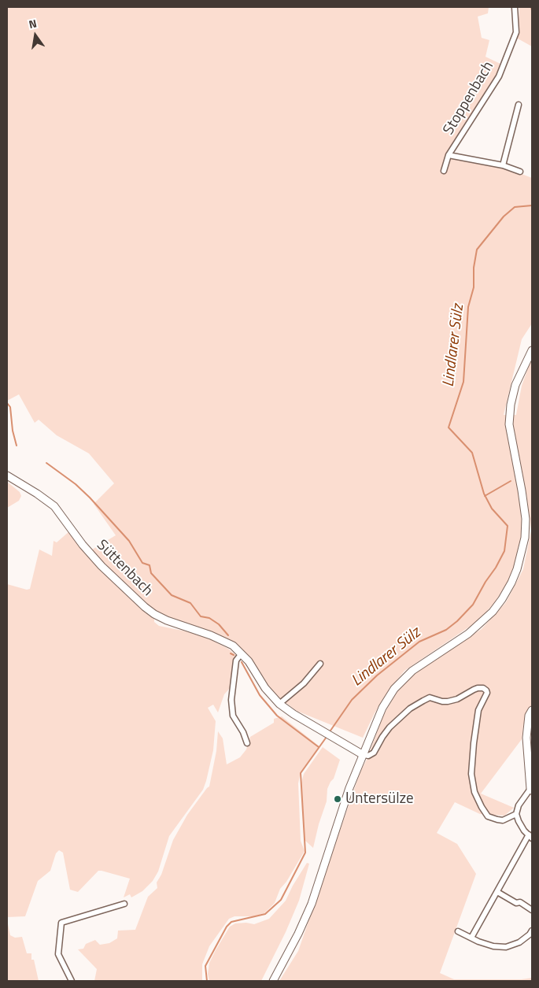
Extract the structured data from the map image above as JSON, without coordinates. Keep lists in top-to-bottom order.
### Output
{
  "streets": {
    "main road": ["Süttenbach"],
    "street": ["Stoppenbach"]
  },
  "water": ["Lindlarer Sülz"],
  "places": ["Untersülze"],
  "north": "top"
}
